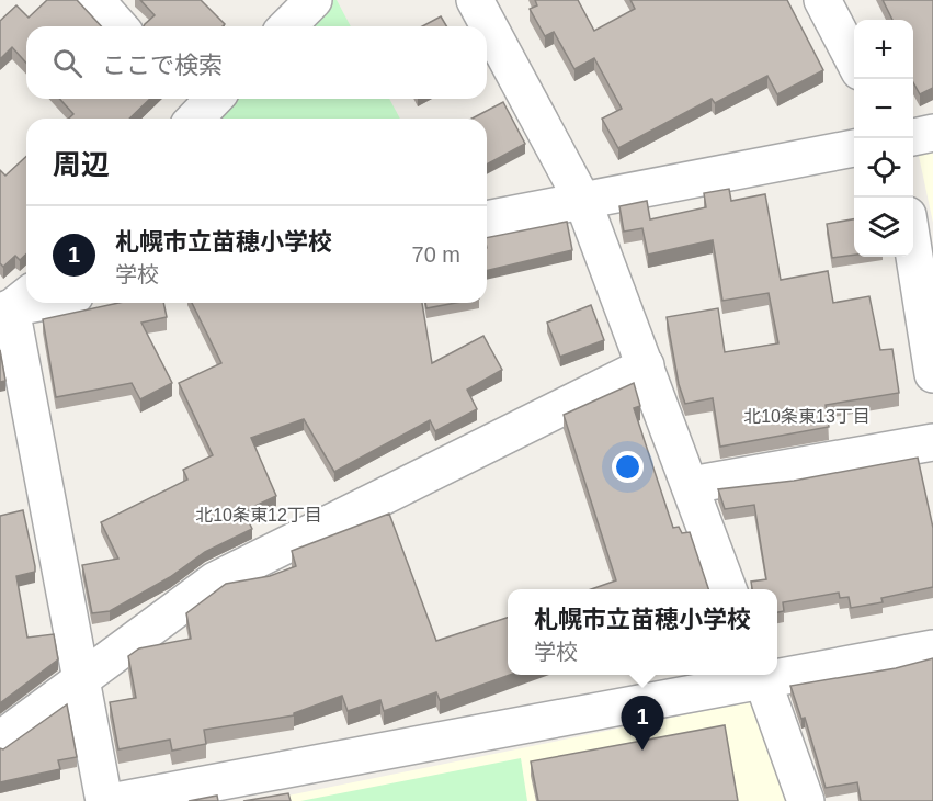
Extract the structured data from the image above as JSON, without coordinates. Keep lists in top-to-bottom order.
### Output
{
  "districts": ["北10条東13丁目", "北10条東12丁目"],
  "page": {
    "map_buttons": ["+", "−"],
    "search": "ここで検索",
    "heading": "周辺",
    "list": [
      {
        "mark": "1",
        "name": "札幌市立苗穂小学校",
        "note": "学校",
        "value": "70 m"
      }
    ],
    "popup": ["札幌市立苗穂小学校", "学校"],
    "pins": "1"
  }
}
